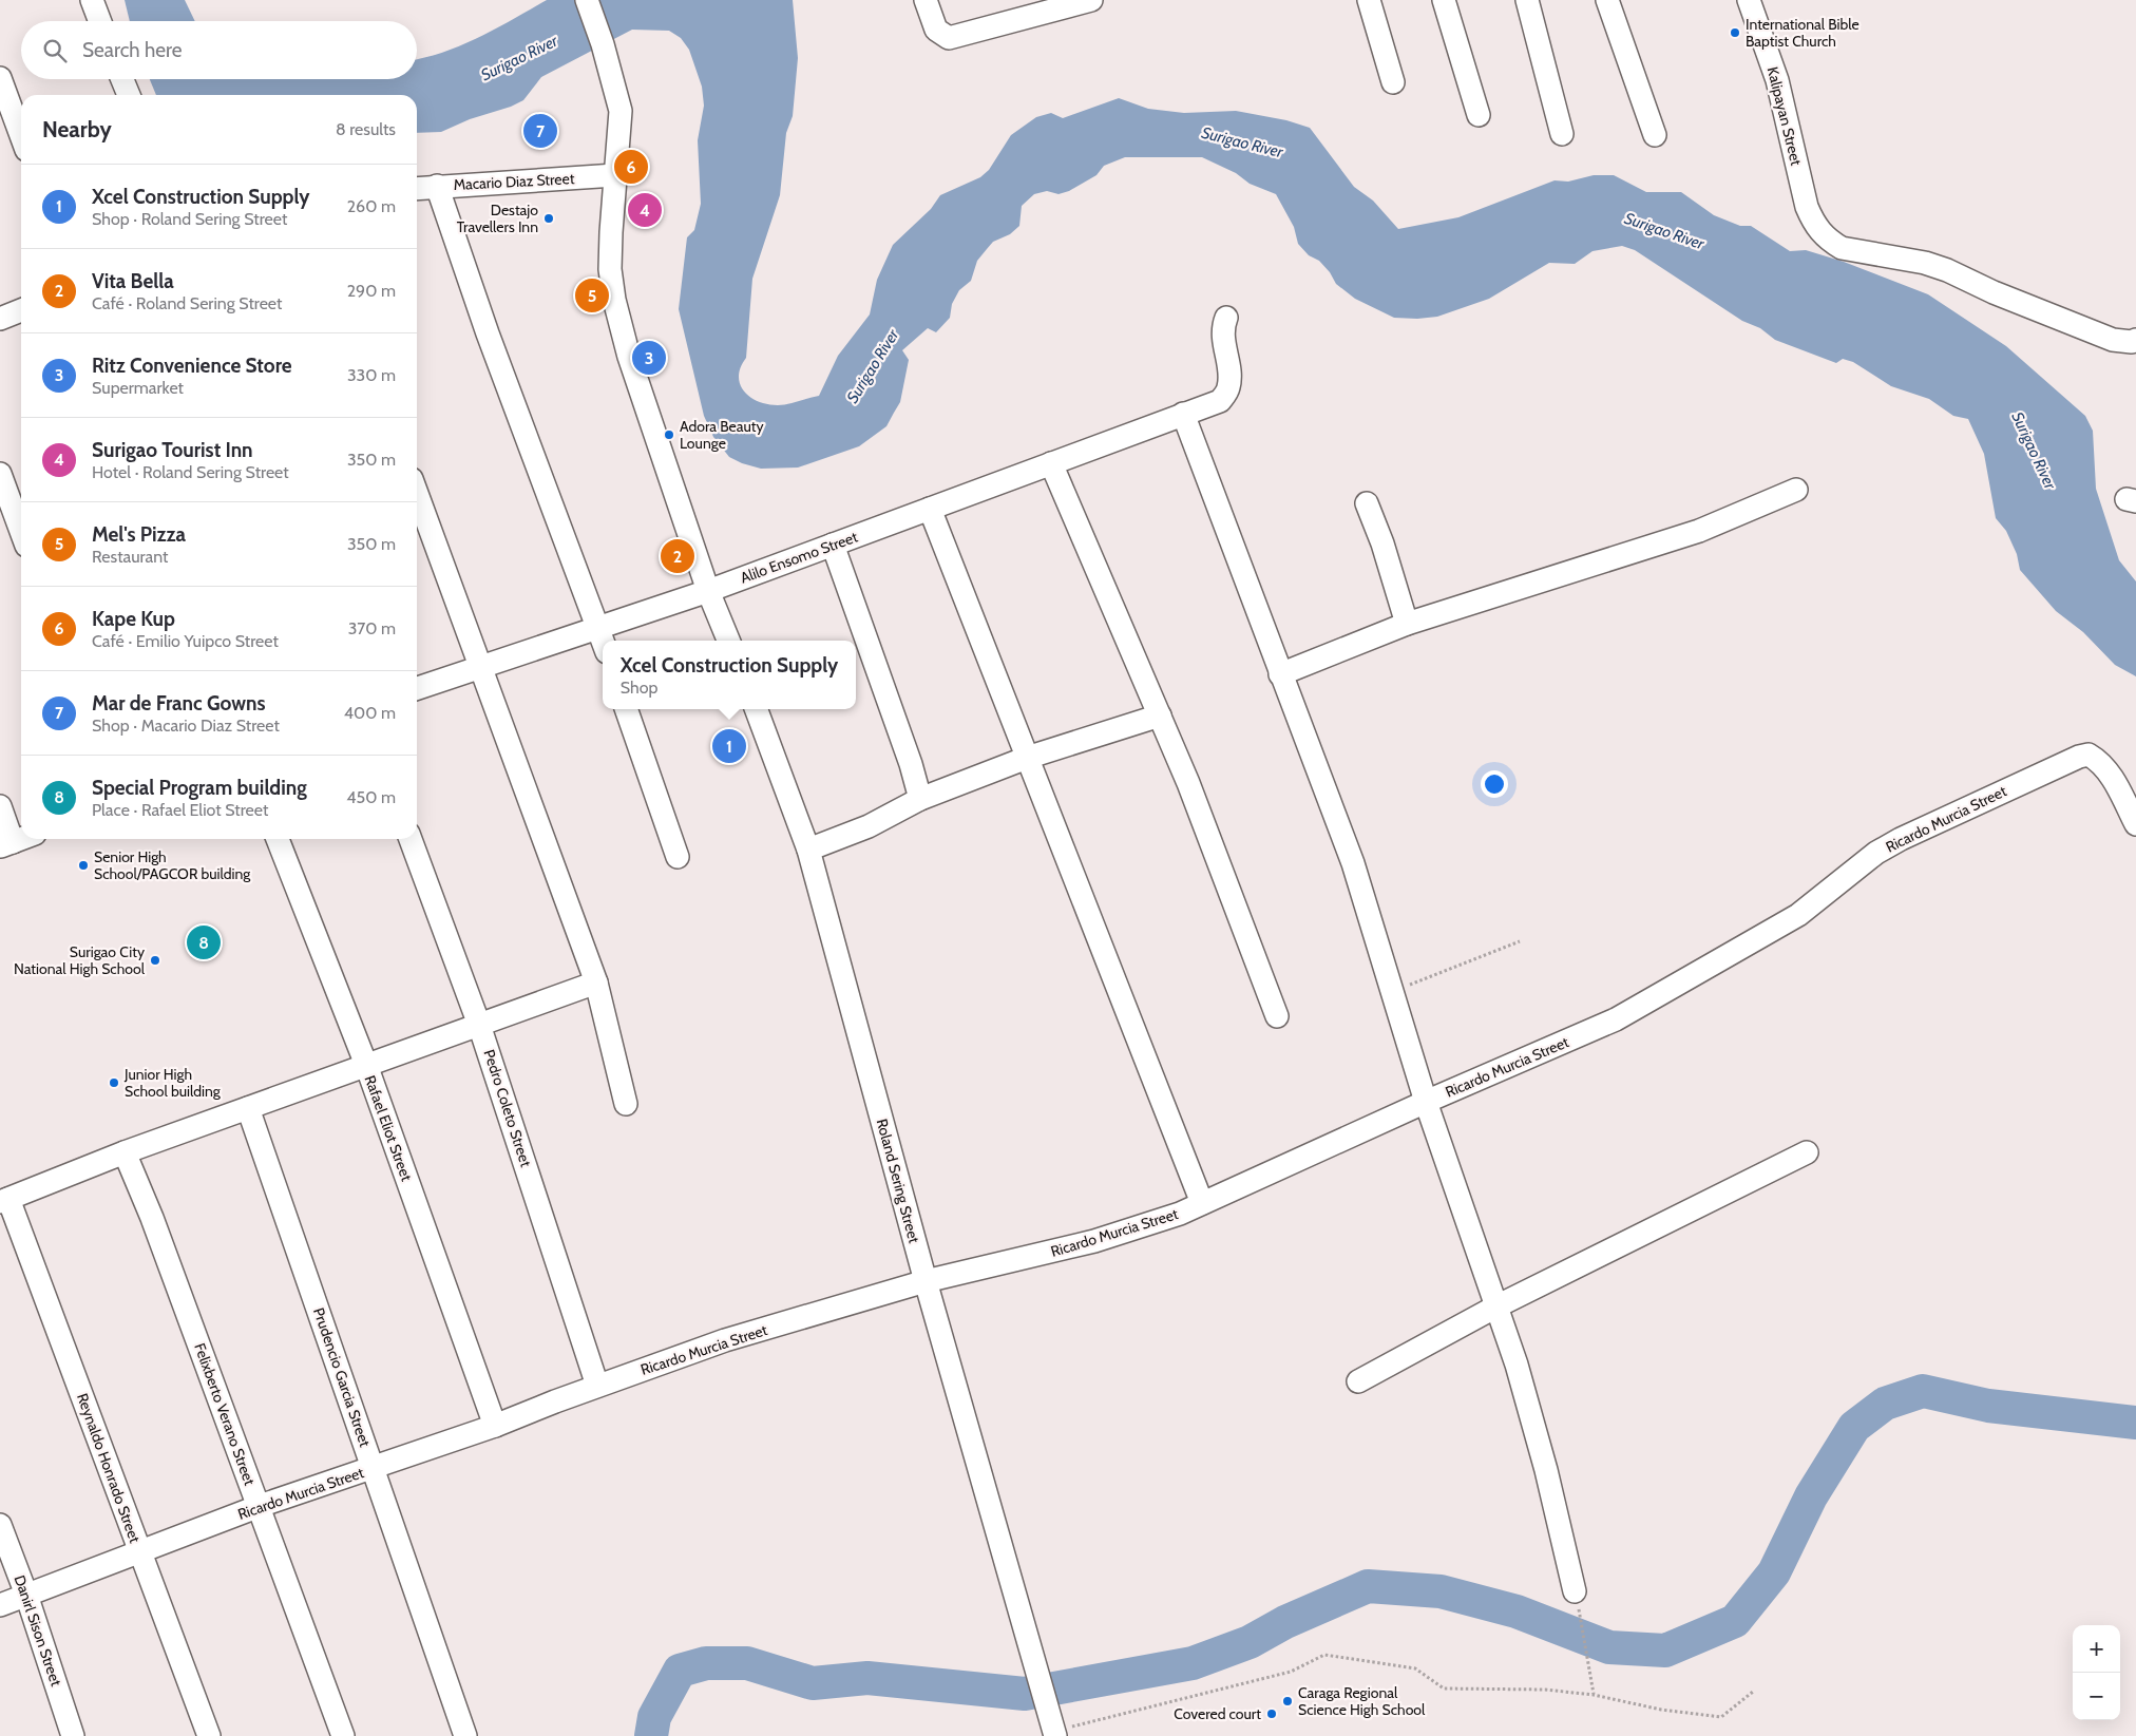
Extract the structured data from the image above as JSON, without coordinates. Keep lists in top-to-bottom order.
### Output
{
  "streets": {
    "street": [
      "Kalipayan Street",
      "Macario Diaz Street",
      "Alilo Ensomo Street",
      "Ricardo Murcia Street",
      "Pedro Coleto Street",
      "Rafael Eliot Street",
      "Roland Sering Street",
      "Prudencio Garcia Street",
      "Felixberto Verano Street",
      "Reynaldo Honrado Street",
      "Danirl Sison Street"
    ]
  },
  "crossings": [
    ["Ricardo Murcia Street", "Pedro Coleto Street"],
    ["Ricardo Murcia Street", "Rafael Eliot Street"],
    ["Ricardo Murcia Street", "Roland Sering Street"],
    ["Ricardo Murcia Street", "Prudencio Garcia Street"],
    ["Ricardo Murcia Street", "Felixberto Verano Street"],
    ["Ricardo Murcia Street", "Reynaldo Honrado Street"],
    ["Ricardo Murcia Street", "Danirl Sison Street"]
  ],
  "water": ["Surigao River"],
  "places": [
    "International Bible Baptist Church",
    "Destajo Travellers Inn",
    "Adora Beauty Lounge",
    "Senior High School/PAGCOR building",
    "Surigao City National High School",
    "Junior High School building",
    "Caraga Regional Science High School",
    "Covered court"
  ],
  "page": {
    "search": "Search here",
    "heading": ["Nearby", "8 results"],
    "pins": [
      "7",
      "6",
      "4",
      "5",
      "3",
      "2",
      "1",
      "8"
    ],
    "list": [
      {
        "mark": "1",
        "name": "Xcel Construction Supply",
        "note": "Shop · Roland Sering Street",
        "value": "260 m"
      },
      {
        "mark": "2",
        "name": "Vita Bella",
        "note": "Café · Roland Sering Street",
        "value": "290 m"
      },
      {
        "mark": "3",
        "name": "Ritz Convenience Store",
        "note": "Supermarket",
        "value": "330 m"
      },
      {
        "mark": "4",
        "name": "Surigao Tourist Inn",
        "note": "Hotel · Roland Sering Street",
        "value": "350 m"
      },
      {
        "mark": "5",
        "name": "Mel's Pizza",
        "note": "Restaurant",
        "value": "350 m"
      },
      {
        "mark": "6",
        "name": "Kape Kup",
        "note": "Café · Emilio Yuipco Street",
        "value": "370 m"
      },
      {
        "mark": "7",
        "name": "Mar de Franc Gowns",
        "note": "Shop · Macario Diaz Street",
        "value": "400 m"
      },
      {
        "mark": "8",
        "name": "Special Program building",
        "note": "Place · Rafael Eliot Street",
        "value": "450 m"
      }
    ],
    "popup": ["Xcel Construction Supply", "Shop"],
    "map_buttons": ["+", "−"]
  }
}
